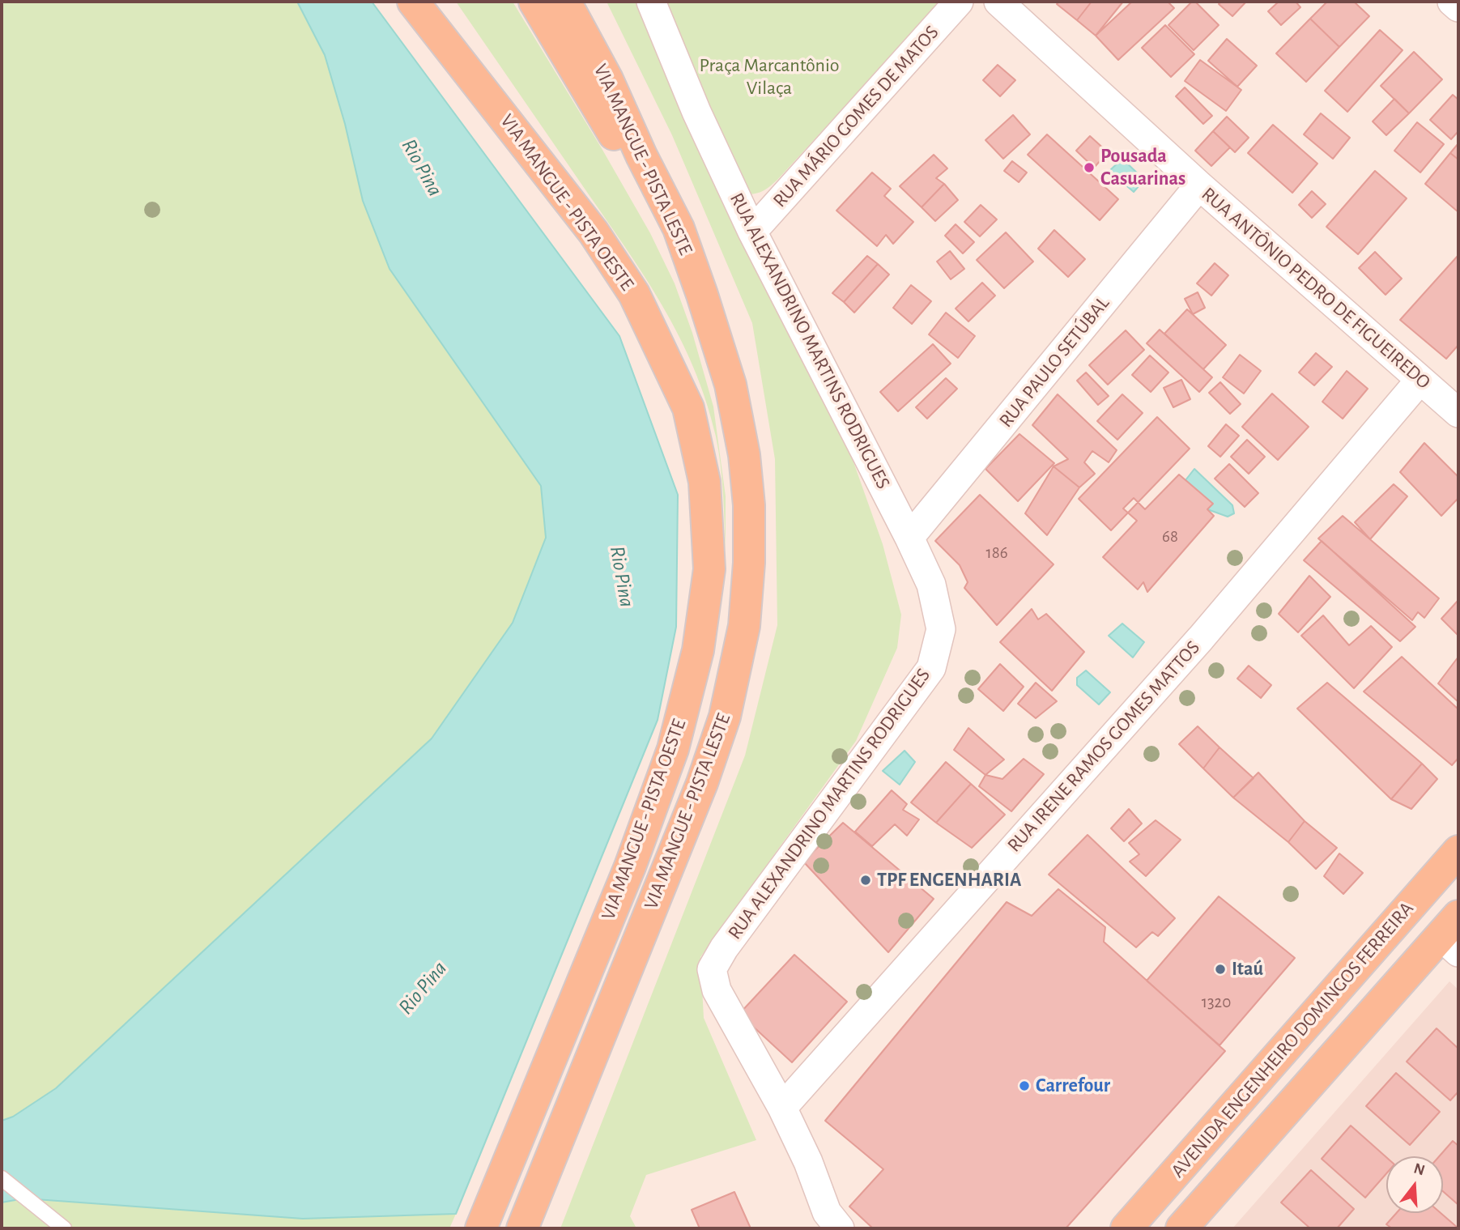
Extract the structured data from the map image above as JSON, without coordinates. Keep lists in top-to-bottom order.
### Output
{
  "streets": {
    "main road": ["VIA MANGUE - PISTA LESTE", "VIA MANGUE - PISTA OESTE", "AVENIDA ENGENHEIRO DOMINGOS FERREIRA"],
    "street": [
      "RUA MÁRIO GOMES DE MATOS",
      "RUA ANTÔNIO PEDRO DE FIGUEIREDO",
      "RUA ALEXANDRINO MARTINS RODRIGUES",
      "RUA PAULO SETÚBAL",
      "RUA IRENE RAMOS GOMES MATTOS"
    ]
  },
  "crossings": [
    ["RUA MÁRIO GOMES DE MATOS", "RUA ALEXANDRINO MARTINS RODRIGUES"],
    ["RUA ANTÔNIO PEDRO DE FIGUEIREDO", "RUA PAULO SETÚBAL"],
    ["RUA ANTÔNIO PEDRO DE FIGUEIREDO", "RUA IRENE RAMOS GOMES MATTOS"],
    ["RUA ALEXANDRINO MARTINS RODRIGUES", "RUA PAULO SETÚBAL"],
    ["RUA ALEXANDRINO MARTINS RODRIGUES", "RUA IRENE RAMOS GOMES MATTOS"]
  ],
  "water": ["Rio Pina"],
  "parks": ["Praça Marcantônio Vilaça"],
  "places": [
    "Pousada Casuarinas",
    "TPF ENGENHARIA",
    "Itaú",
    "Carrefour"
  ],
  "house_numbers": ["68", "186", "1320"],
  "north": "top"
}
